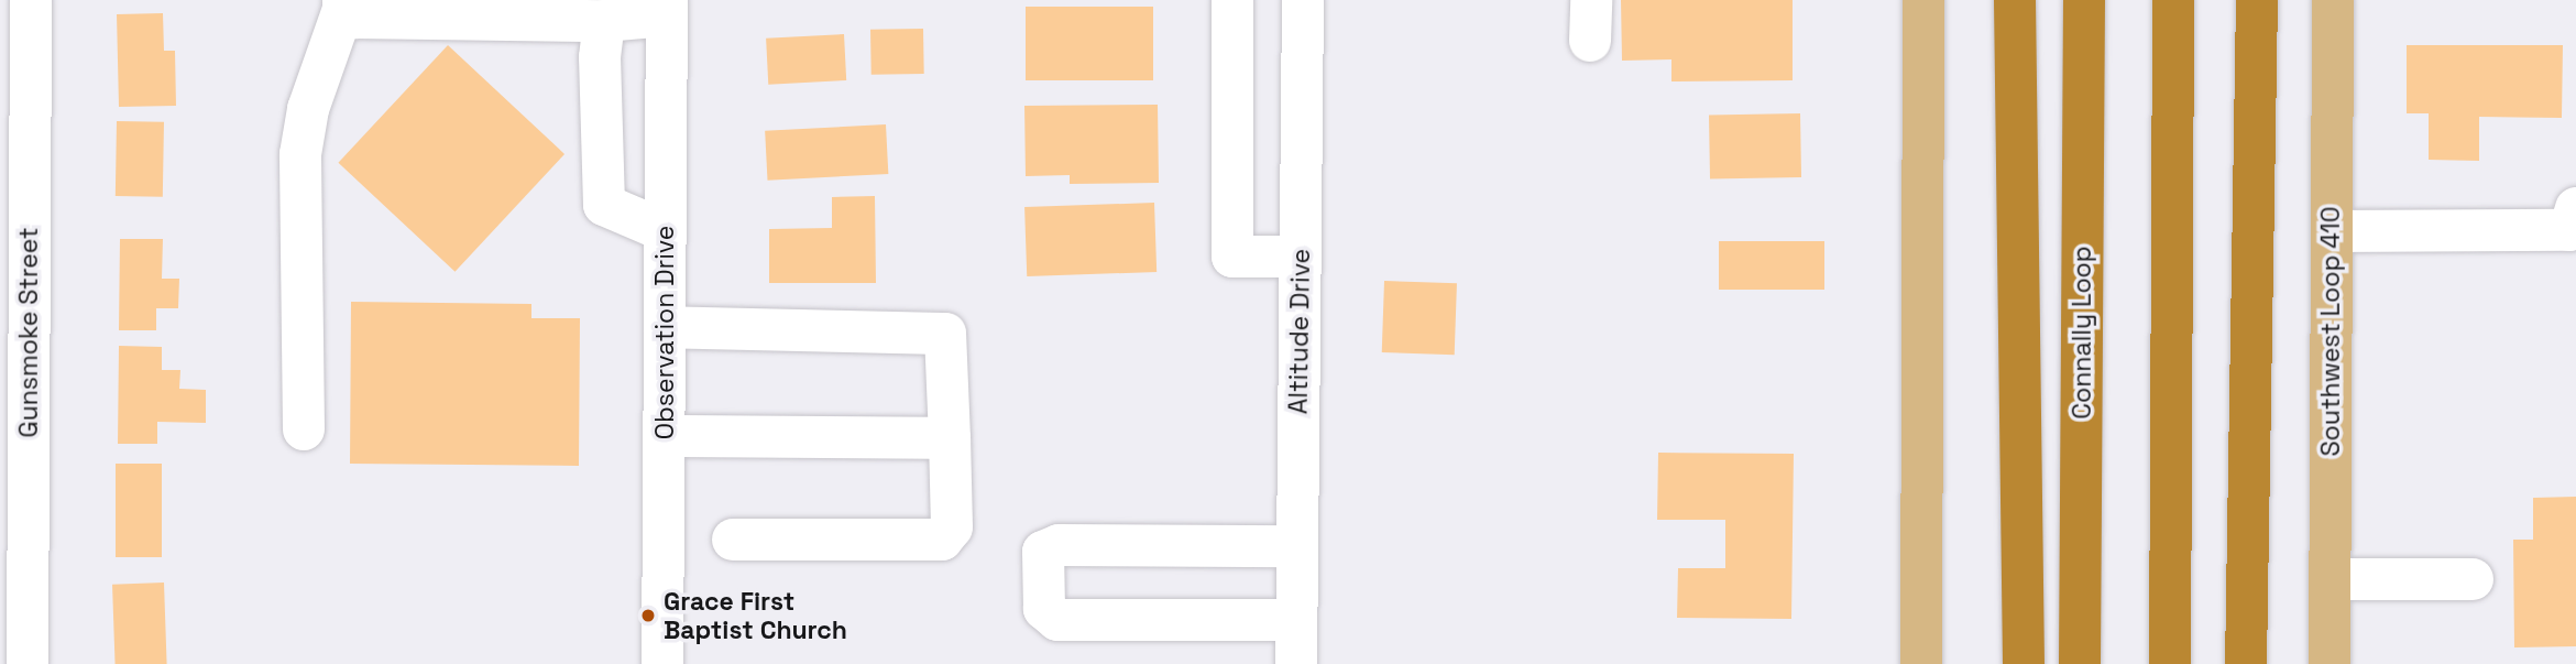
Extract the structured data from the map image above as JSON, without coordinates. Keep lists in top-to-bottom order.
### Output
{
  "streets": {
    "highway": ["Connally Loop"],
    "main road": ["Southwest Loop 410"],
    "street": ["Altitude Drive", "Gunsmoke Street", "Observation Drive"]
  },
  "places": ["Grace First Baptist Church"]
}
